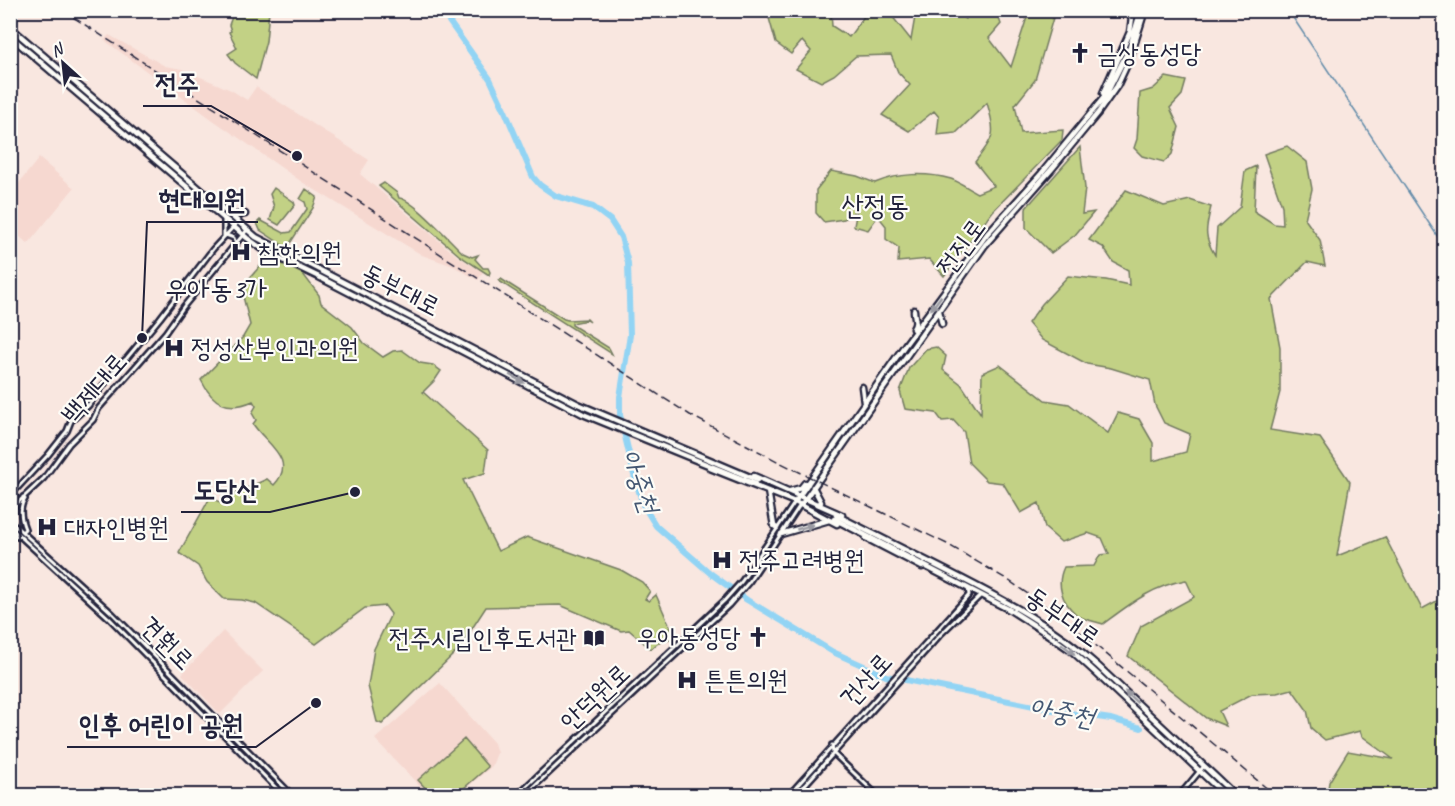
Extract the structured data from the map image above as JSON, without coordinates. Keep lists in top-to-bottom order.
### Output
{
  "streets": {
    "main road": ["전진로", "동부대로"],
    "street": [
      "백제대로",
      "견훤로",
      "건산로",
      "안덕원로"
    ]
  },
  "crossings": [
    ["전진로", "동부대로"],
    ["동부대로", "백제대로"],
    ["동부대로", "건산로"]
  ],
  "districts": ["산정동", "우아동3가"],
  "water": ["아중천"],
  "places": {
    "church": ["금상동성당", "우아동성당"],
    "other": [
      "전주",
      "현대의원",
      "도당산",
      "인후 어린이 공원"
    ],
    "hospital": [
      "참한의원",
      "정성산부인과의원",
      "대자인병원",
      "전주고려병원",
      "튼튼의원"
    ],
    "library": ["전주시립인후도서관"]
  },
  "north": "top left"
}
